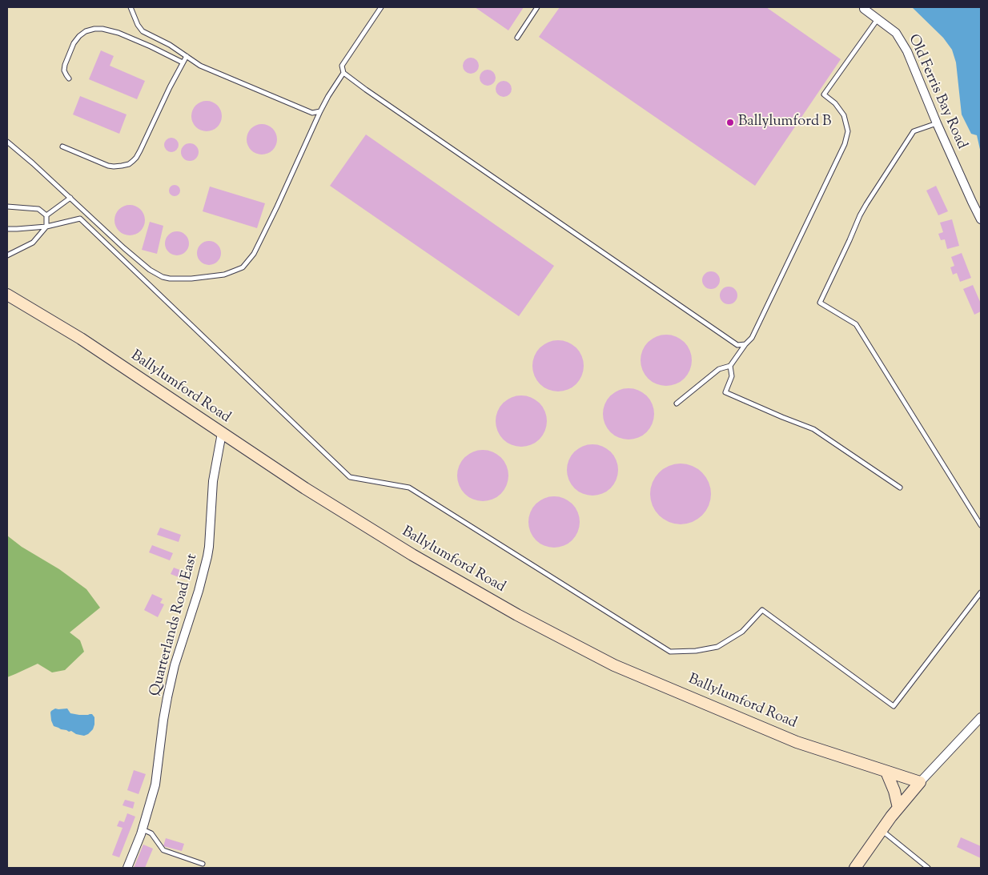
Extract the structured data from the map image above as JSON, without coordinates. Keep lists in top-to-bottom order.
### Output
{
  "streets": {
    "main road": ["Ballylumford Road"],
    "street": ["Old Ferris Bay Road", "Quarterlands Road East"]
  },
  "crossings": [
    ["Ballylumford Road", "Quarterlands Road East"]
  ],
  "places": ["Ballylumford B"]
}
